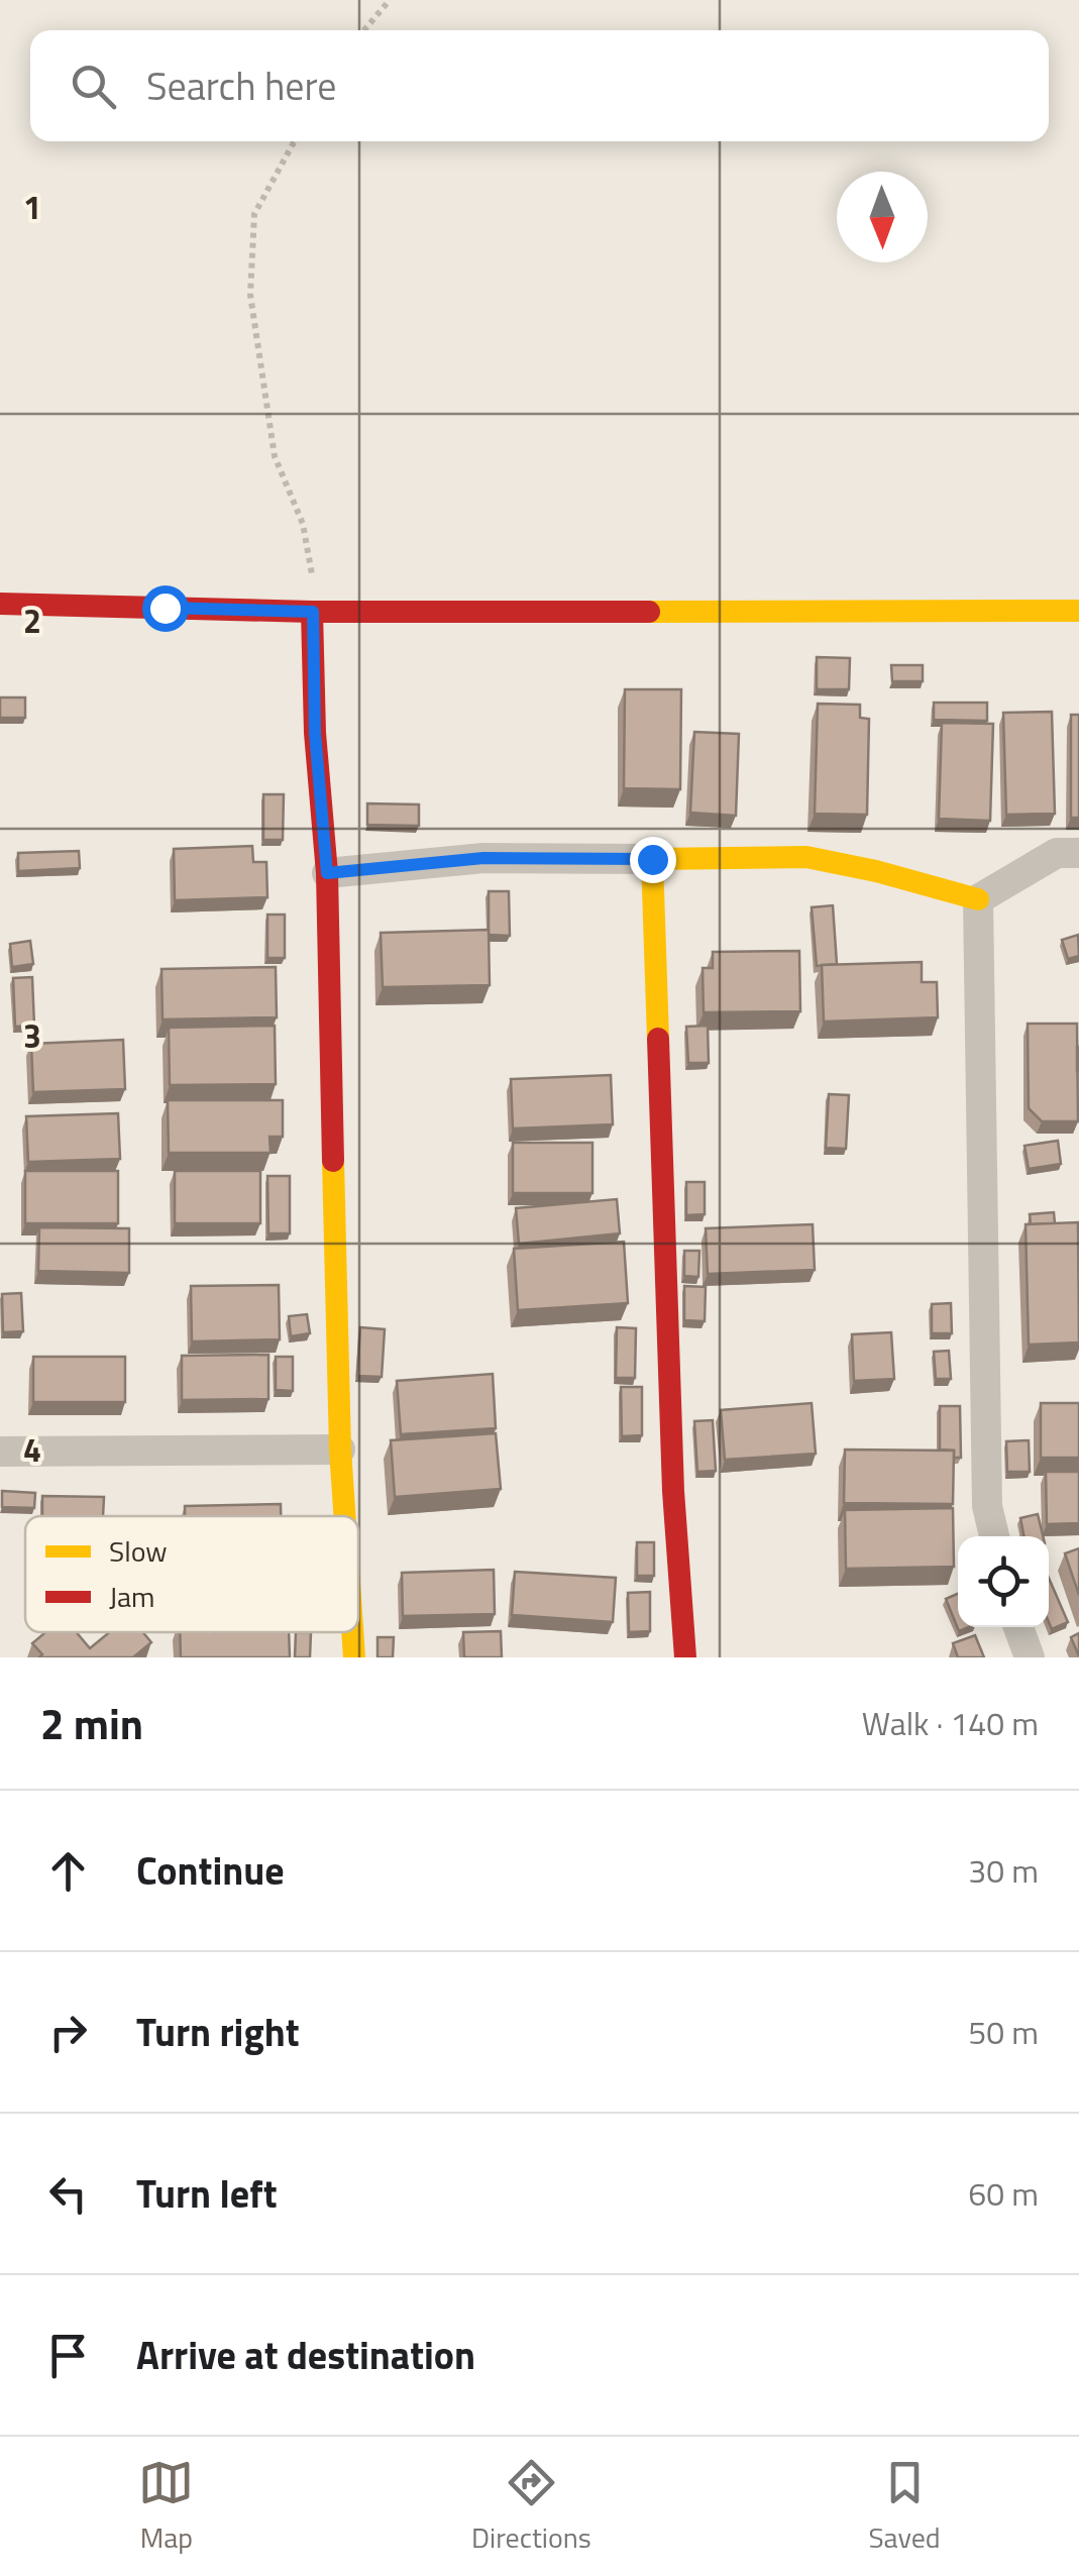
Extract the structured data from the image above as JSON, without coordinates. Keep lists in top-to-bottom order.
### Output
{
  "legend": ["Slow", "Jam"],
  "north": "bottom",
  "page": {
    "search": "Search here",
    "heading": ["2 min", "Walk · 140 m"],
    "list": [
      ["Continue", "30 m"],
      ["Turn right", "50 m"],
      ["Turn left", "60 m"],
      "Arrive at destination"
    ],
    "nav": ["Map", "Directions", "Saved"]
  },
  "grid": {
    "rows": [
      "1",
      "2",
      "3",
      "4"
    ]
  }
}
